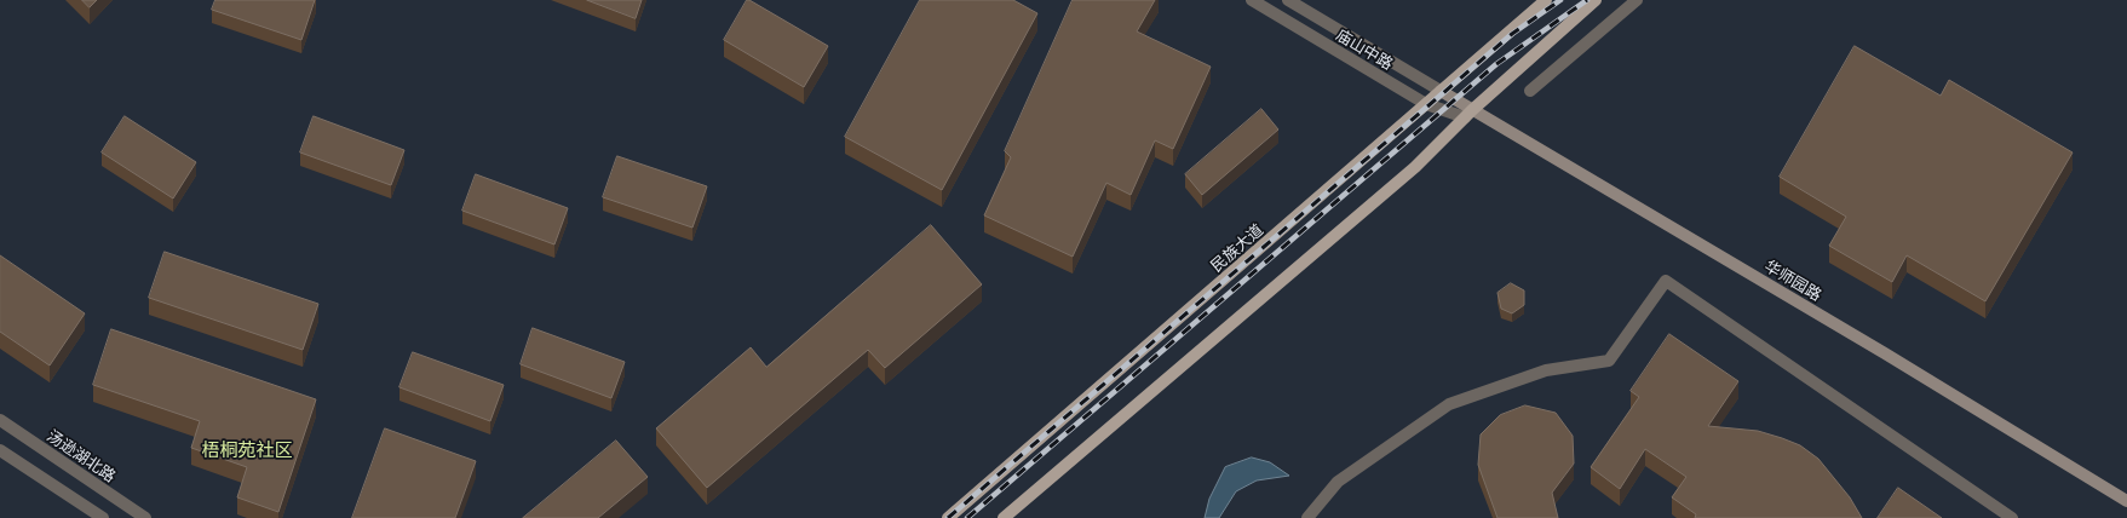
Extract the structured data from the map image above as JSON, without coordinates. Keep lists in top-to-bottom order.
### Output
{
  "streets": {
    "main road": ["民族大道", "华师园路"],
    "street": ["庙山中路", "汤逊湖北路"]
  },
  "crossings": [
    ["庙山中路", "民族大道"],
    ["庙山中路", "华师园路"],
    ["民族大道", "华师园路"]
  ],
  "districts": ["梧桐苑社区"]
}
